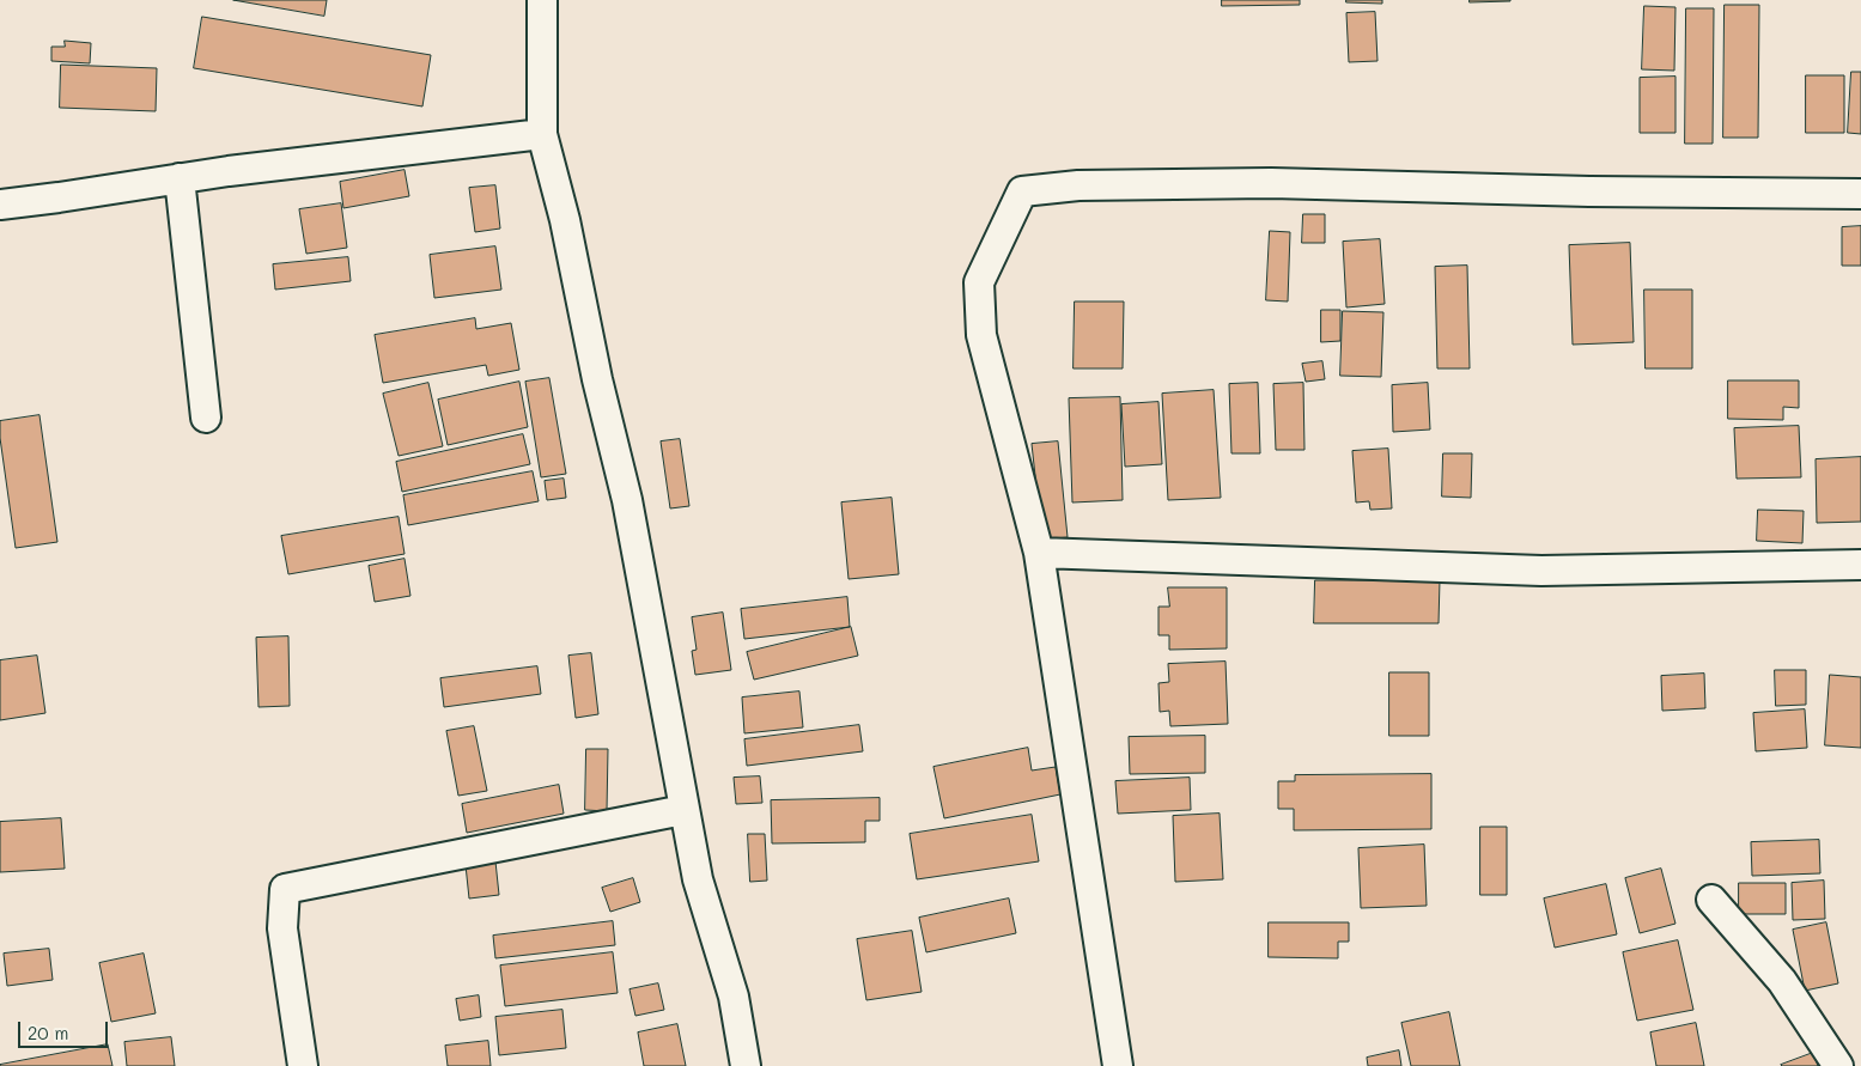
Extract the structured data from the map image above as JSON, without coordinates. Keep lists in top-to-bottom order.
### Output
{
  "scale_bar": "20 m"
}
